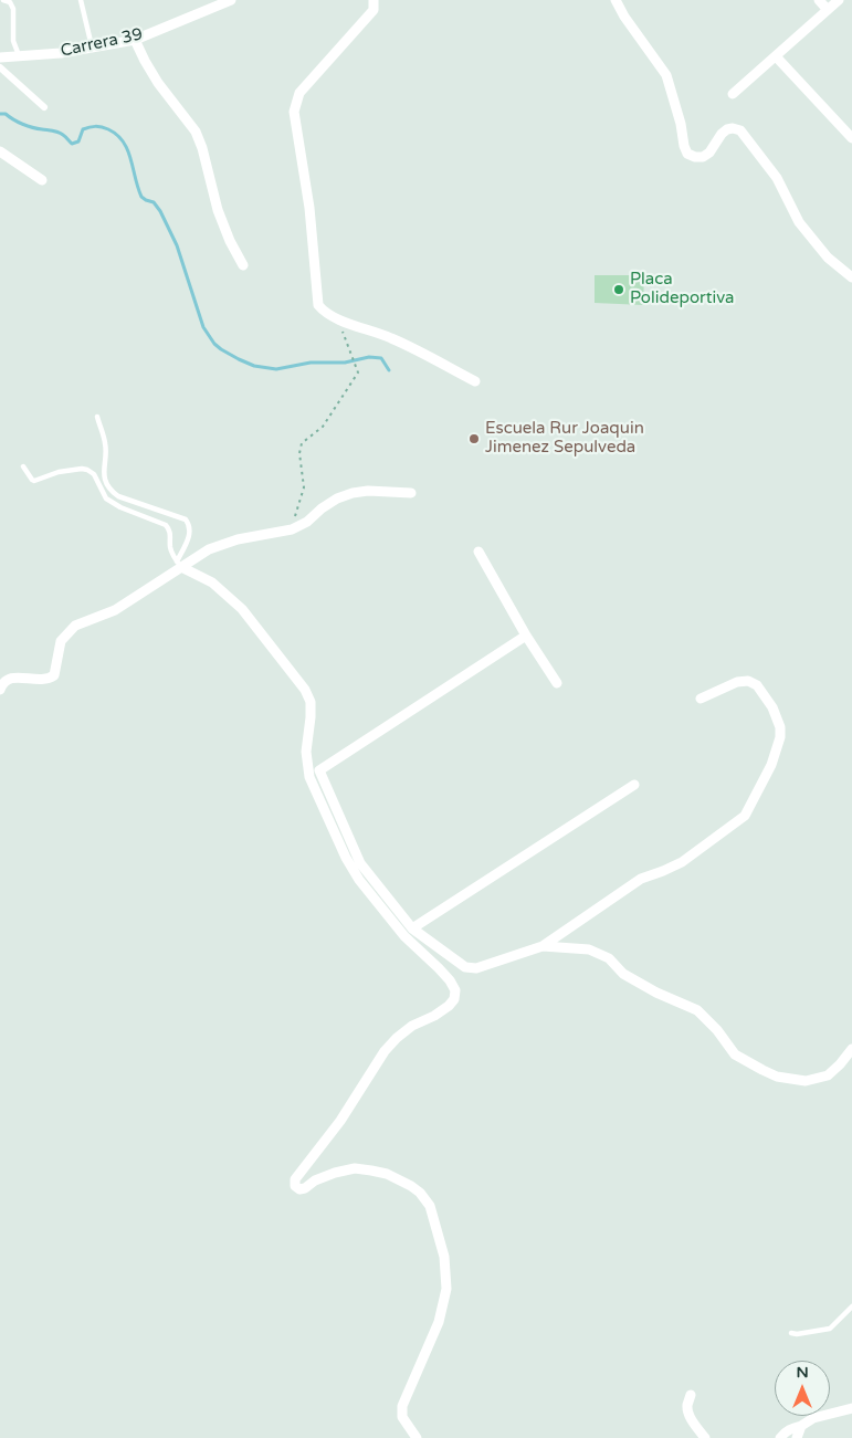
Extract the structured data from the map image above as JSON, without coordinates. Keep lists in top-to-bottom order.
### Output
{
  "streets": {
    "street": ["Carrera 39"]
  },
  "places": ["Placa Polideportiva", "Escuela Rur Joaquin Jimenez Sepulveda"],
  "north": "top"
}
